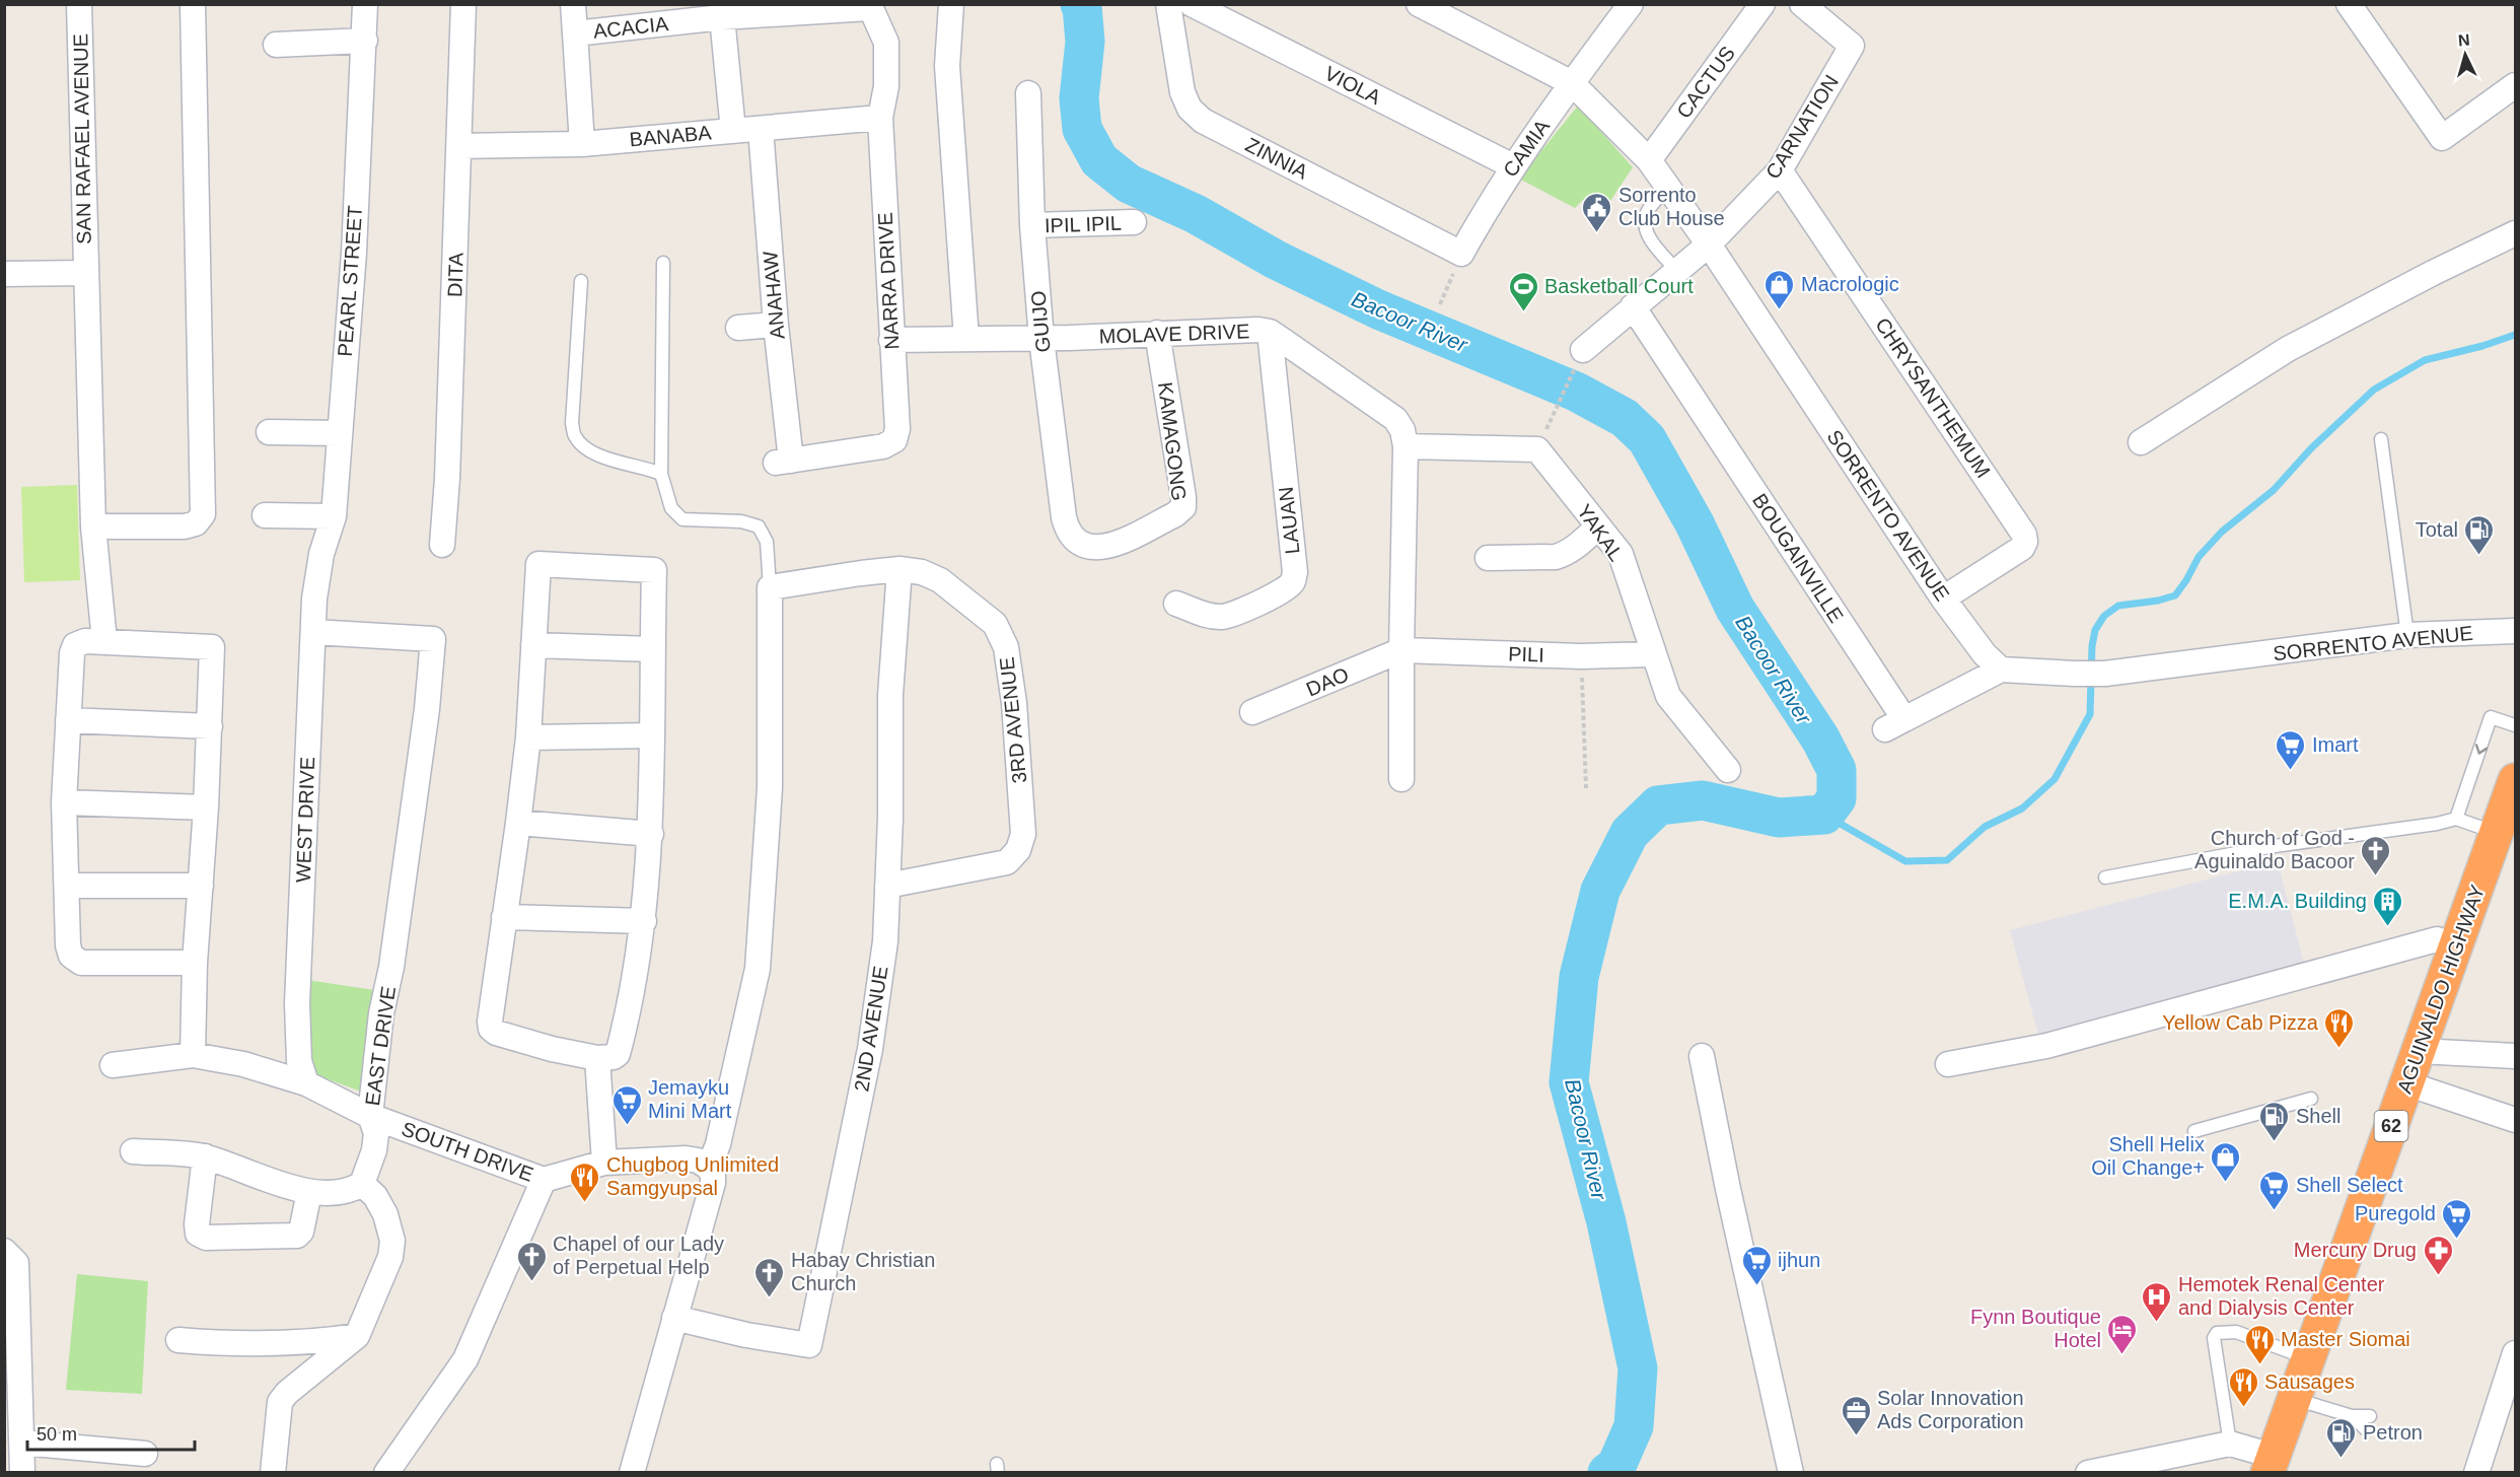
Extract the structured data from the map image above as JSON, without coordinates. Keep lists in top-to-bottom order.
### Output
{
  "streets": {
    "highway": ["AGUINALDO HIGHWAY", "62"],
    "street": [
      "ACACIA",
      "CACTUS",
      "VIOLA",
      "CARNATION",
      "BANABA",
      "SAN RAFAEL AVENUE",
      "CAMIA",
      "ZINNIA",
      "IPIL IPIL",
      "DITA",
      "PEARL STREET",
      "NARRA DRIVE",
      "ANAHAW",
      "GUIJO",
      "MOLAVE DRIVE",
      "CHRYSANTHEMUM",
      "KAMAGONG",
      "SORRENTO AVENUE",
      "LAUAN",
      "YAKAL",
      "BOUGAINVILLE",
      "PILI",
      "DAO",
      "3RD AVENUE",
      "WEST DRIVE",
      "2ND AVENUE",
      "EAST DRIVE",
      "SOUTH DRIVE"
    ]
  },
  "crossings": [
    ["ACACIA", "BANABA"],
    ["ACACIA", "NARRA DRIVE"],
    ["CACTUS", "SORRENTO AVENUE"],
    ["VIOLA", "CAMIA"],
    ["CARNATION", "CHRYSANTHEMUM"],
    ["CARNATION", "SORRENTO AVENUE"],
    ["CARNATION", "BOUGAINVILLE"],
    ["BANABA", "DITA"],
    ["BANABA", "NARRA DRIVE"],
    ["BANABA", "ANAHAW"],
    ["CAMIA", "ZINNIA"],
    ["CAMIA", "SORRENTO AVENUE"],
    ["IPIL IPIL", "GUIJO"],
    ["PEARL STREET", "WEST DRIVE"],
    ["NARRA DRIVE", "ANAHAW"],
    ["NARRA DRIVE", "MOLAVE DRIVE"],
    ["GUIJO", "MOLAVE DRIVE"],
    ["GUIJO", "KAMAGONG"],
    ["MOLAVE DRIVE", "KAMAGONG"],
    ["MOLAVE DRIVE", "LAUAN"],
    ["MOLAVE DRIVE", "YAKAL"],
    ["MOLAVE DRIVE", "PILI"],
    ["MOLAVE DRIVE", "DAO"],
    ["CHRYSANTHEMUM", "SORRENTO AVENUE"],
    ["SORRENTO AVENUE", "BOUGAINVILLE"],
    ["YAKAL", "PILI"],
    ["PILI", "DAO"],
    ["3RD AVENUE", "2ND AVENUE"],
    ["WEST DRIVE", "EAST DRIVE"],
    ["WEST DRIVE", "SOUTH DRIVE"],
    ["EAST DRIVE", "SOUTH DRIVE"]
  ],
  "water": ["Bacoor River"],
  "places": {
    "public building": ["Sorrento Club House"],
    "shop": ["Macrologic", "Shell Helix Oil Change+"],
    "sports": ["Basketball Court"],
    "fuel station": ["Total", "Shell", "Petron"],
    "supermarket": [
      "Imart",
      "Jemayku Mini Mart",
      "Shell Select",
      "Puregold",
      "ijhun"
    ],
    "church": ["Church of God - Aguinaldo Bacoor", "Chapel of our Lady of Perpetual Help", "Habay Christian Church"],
    "building": ["E.M.A. Building"],
    "restaurant": [
      "Yellow Cab Pizza",
      "Chugbog Unlimited Samgyupsal",
      "Master Siomai",
      "Sausages"
    ],
    "pharmacy": ["Mercury Drug"],
    "hospital": ["Hemotek Renal Center and Dialysis Center"],
    "hotel": ["Fynn Boutique Hotel"],
    "office": ["Solar Innovation Ads Corporation"]
  },
  "scale_bar": "50 m",
  "north": "top"
}
